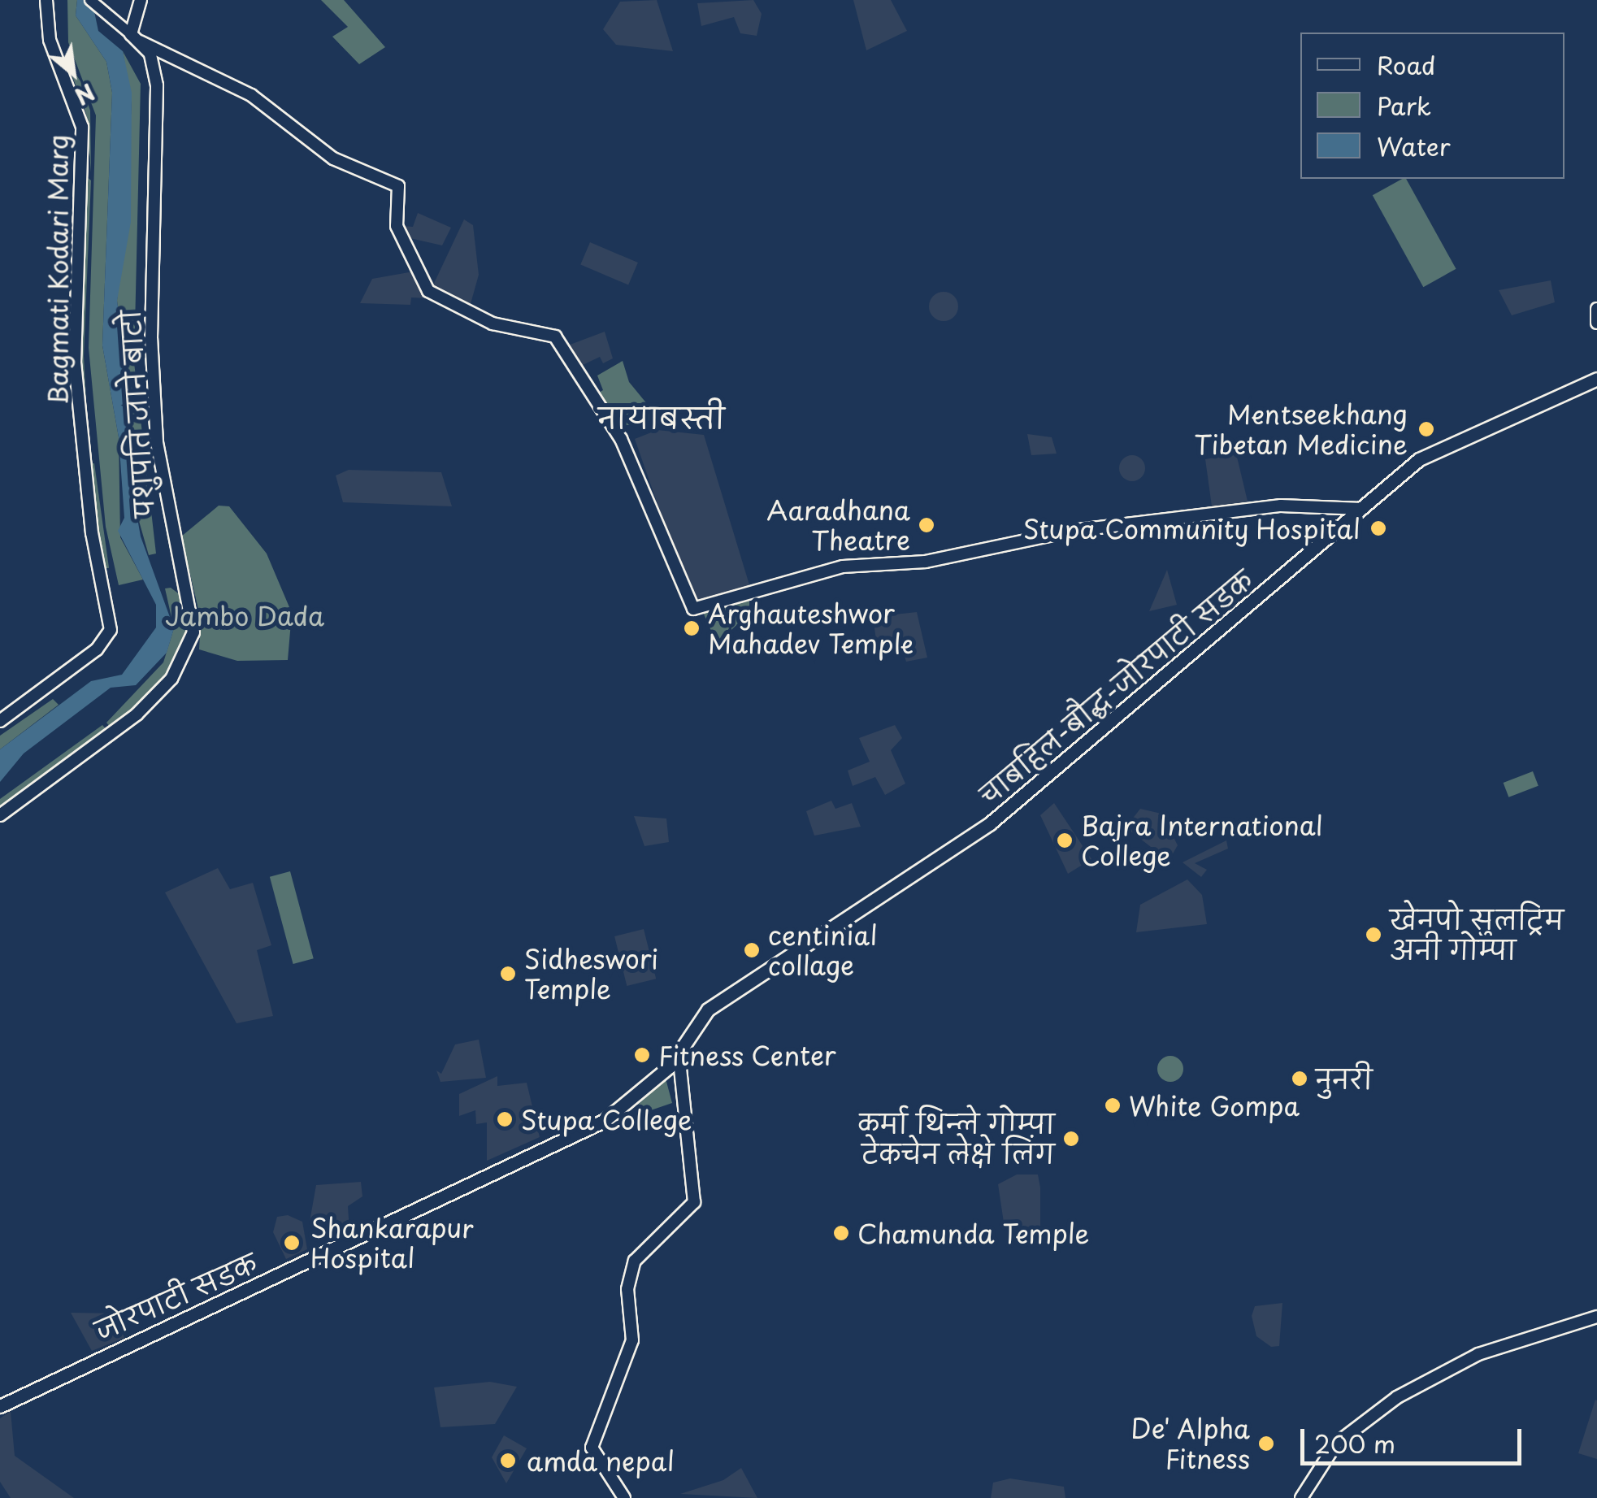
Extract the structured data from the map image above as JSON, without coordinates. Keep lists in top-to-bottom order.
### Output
{
  "streets": {
    "main road": [
      "Bagmati Kodari Marg",
      "पशुपति जाने बाटो",
      "चाबहिल-बौद्ध-जोरपाटी सडक",
      "जोरपाटी सडक"
    ]
  },
  "crossings": [
    ["चाबहिल-बौद्ध-जोरपाटी सडक", "जोरपाटी सडक"]
  ],
  "districts": ["नायाबस्ती"],
  "parks": ["Jambo Dada"],
  "places": [
    "Mentseekhang Tibetan Medicine",
    "Aaradhana Theatre",
    "Stupa Community Hospital",
    "Arghauteshwor Mahadev Temple",
    "Bajra International College",
    "खेनपो सुलट्रिम अनी गोम्पा",
    "centinial collage",
    "Sidheswori Temple",
    "Fitness Center",
    "नुनरी",
    "White Gompa",
    "Stupa College",
    "कर्मा थिन्ले गोम्पा टेकचेन लेक्षे लिंग",
    "Chamunda Temple",
    "Shankarapur Hospital",
    "De' Alpha Fitness",
    "amda nepal"
  ],
  "legend": ["Road", "Park", "Water"],
  "scale_bar": "200 m",
  "north": "bottom right"
}
